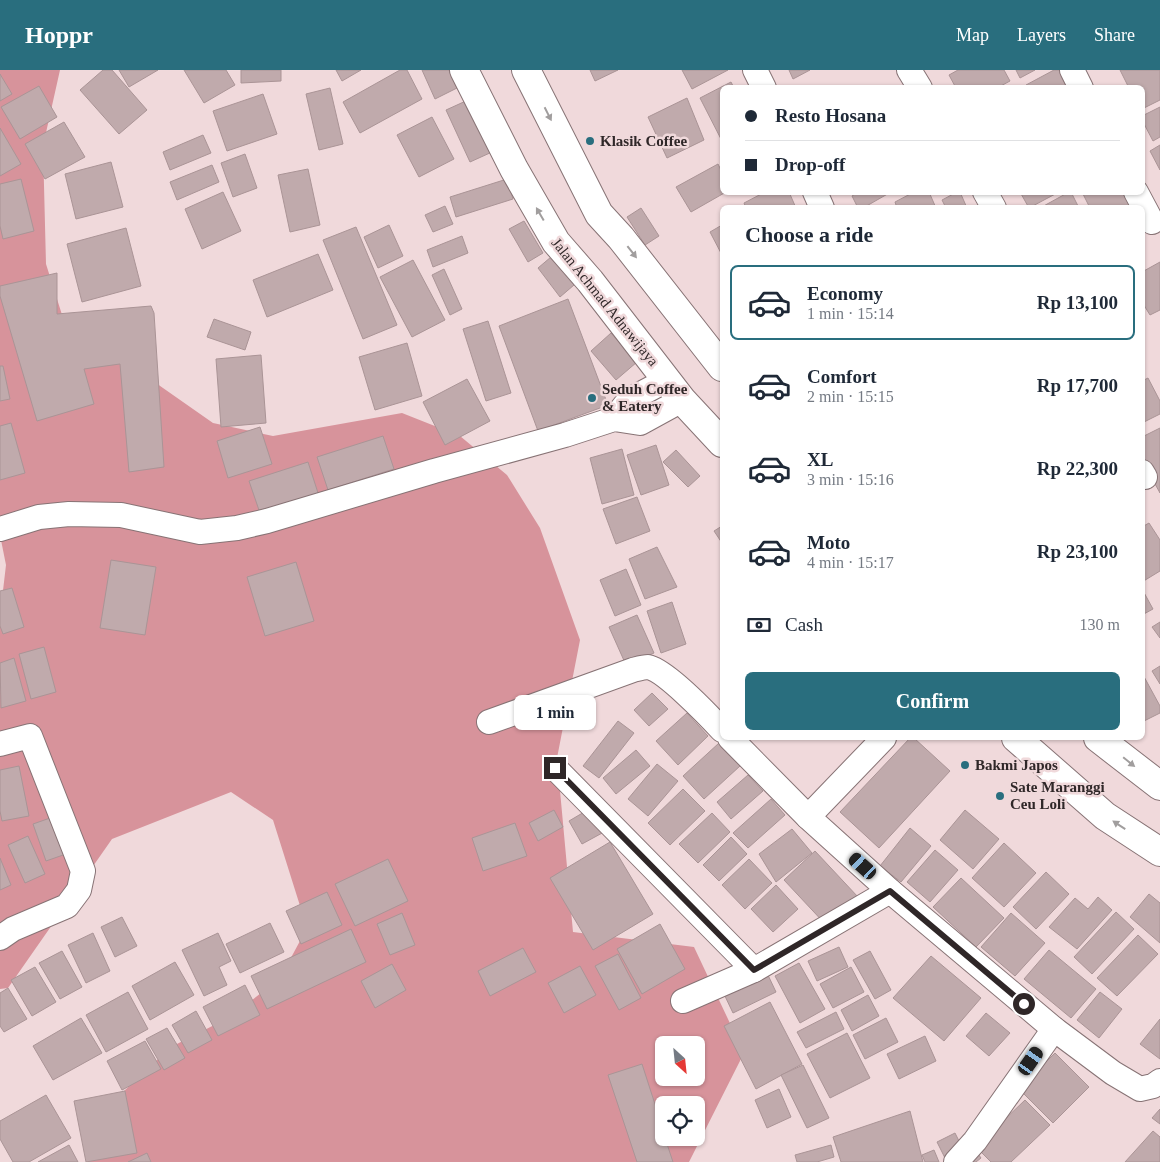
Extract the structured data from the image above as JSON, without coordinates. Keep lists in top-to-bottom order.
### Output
{
  "streets": {
    "main road": ["Jalan Achmad Adnawijaya"]
  },
  "places": [
    "Klasik Coffee",
    "Seduh Coffee & Eatery",
    "Bakmi Japos",
    "Sate Maranggi Ceu Loli"
  ],
  "north": "bottom right",
  "page": {
    "header": "Hoppr",
    "nav": ["Map", "Layers", "Share"],
    "banner": ["Resto Hosana", "Drop-off"],
    "heading": "Choose a ride",
    "list": [
      {
        "name": "Economy",
        "note": "1 min · 15:14",
        "value": "Rp 13,100"
      },
      {
        "name": "Comfort",
        "note": "2 min · 15:15",
        "value": "Rp 17,700"
      },
      {
        "name": "XL",
        "note": "3 min · 15:16",
        "value": "Rp 22,300"
      },
      {
        "name": "Moto",
        "note": "4 min · 15:17",
        "value": "Rp 23,100"
      }
    ],
    "pay": ["Cash", "130 m"],
    "buttons": "Confirm",
    "bubble": "1 min"
  }
}
